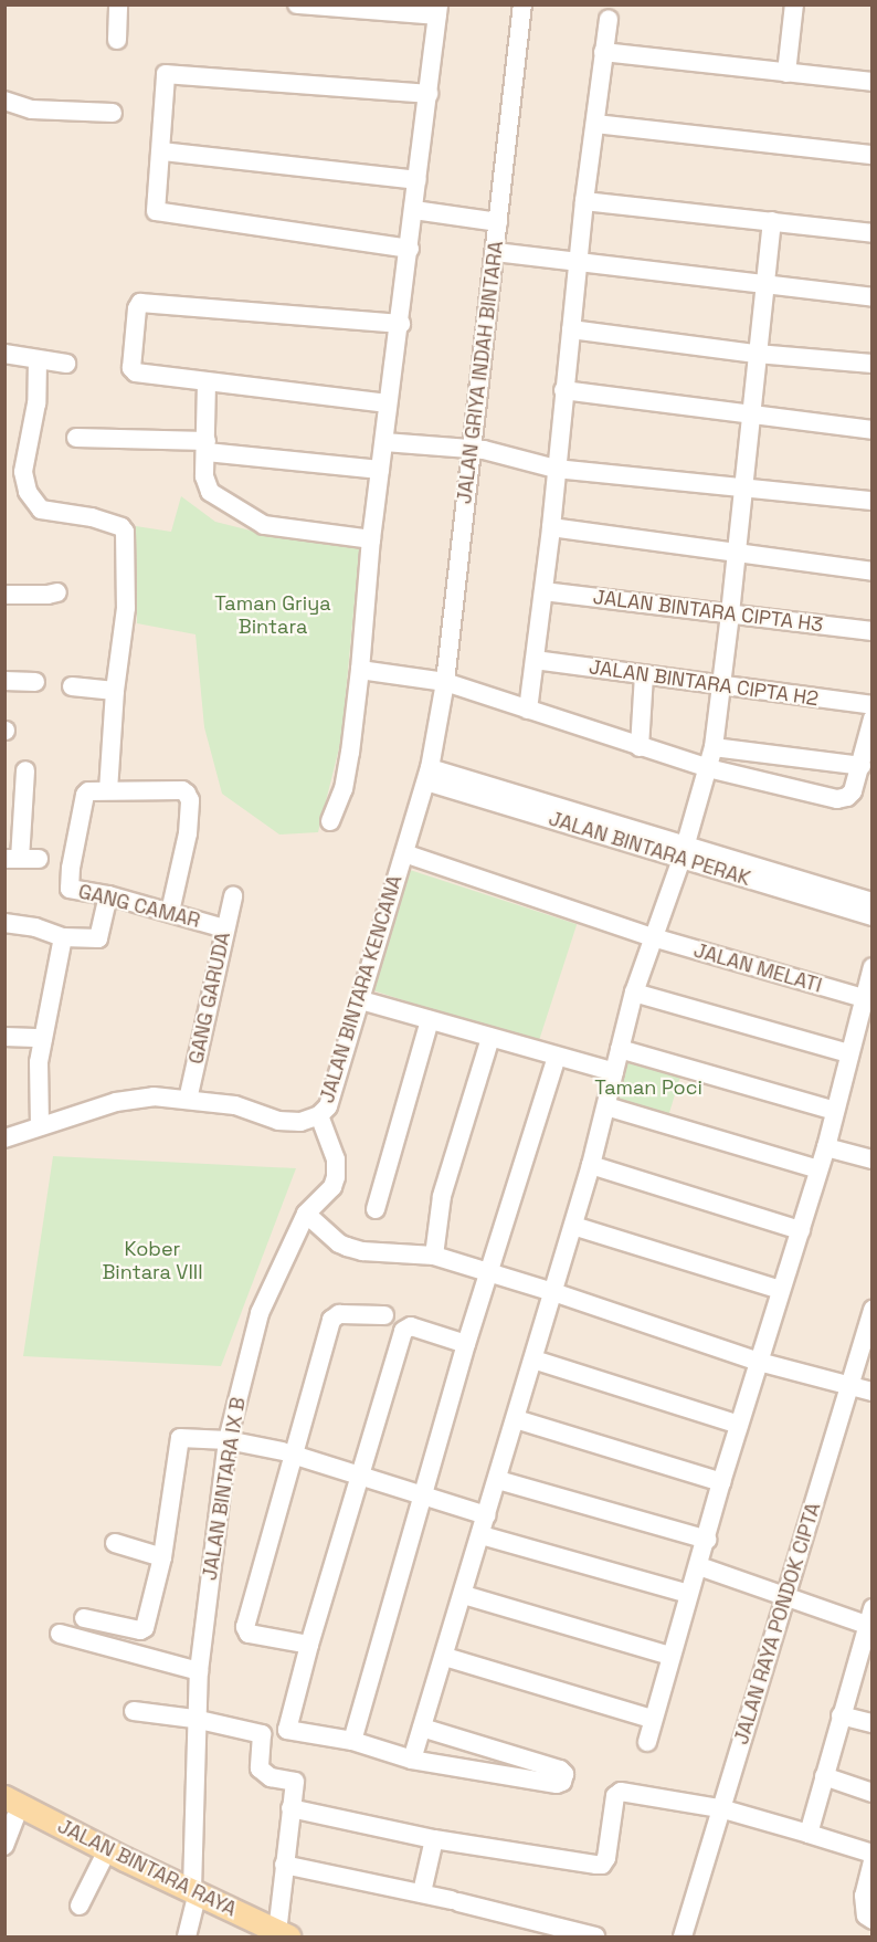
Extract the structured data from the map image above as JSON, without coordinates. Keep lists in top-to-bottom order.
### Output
{
  "streets": {
    "main road": ["JALAN BINTARA RAYA"],
    "street": [
      "JALAN GRIYA INDAH BINTARA",
      "JALAN BINTARA CIPTA H3",
      "JALAN BINTARA CIPTA H2",
      "JALAN BINTARA PERAK",
      "GANG CAMAR",
      "JALAN MELATI",
      "JALAN BINTARA KENCANA",
      "GANG GARUDA",
      "JALAN BINTARA IX B",
      "JALAN RAYA PONDOK CIPTA"
    ]
  },
  "crossings": [
    ["JALAN GRIYA INDAH BINTARA", "JALAN BINTARA KENCANA"],
    ["JALAN BINTARA PERAK", "JALAN BINTARA KENCANA"],
    ["GANG CAMAR", "GANG GARUDA"],
    ["JALAN MELATI", "JALAN BINTARA KENCANA"],
    ["JALAN BINTARA KENCANA", "GANG GARUDA"],
    ["JALAN BINTARA KENCANA", "JALAN BINTARA IX B"],
    ["JALAN BINTARA IX B", "JALAN BINTARA RAYA"]
  ],
  "parks": ["Taman Griya Bintara", "Taman Poci", "Kober Bintara VIII"]
}
